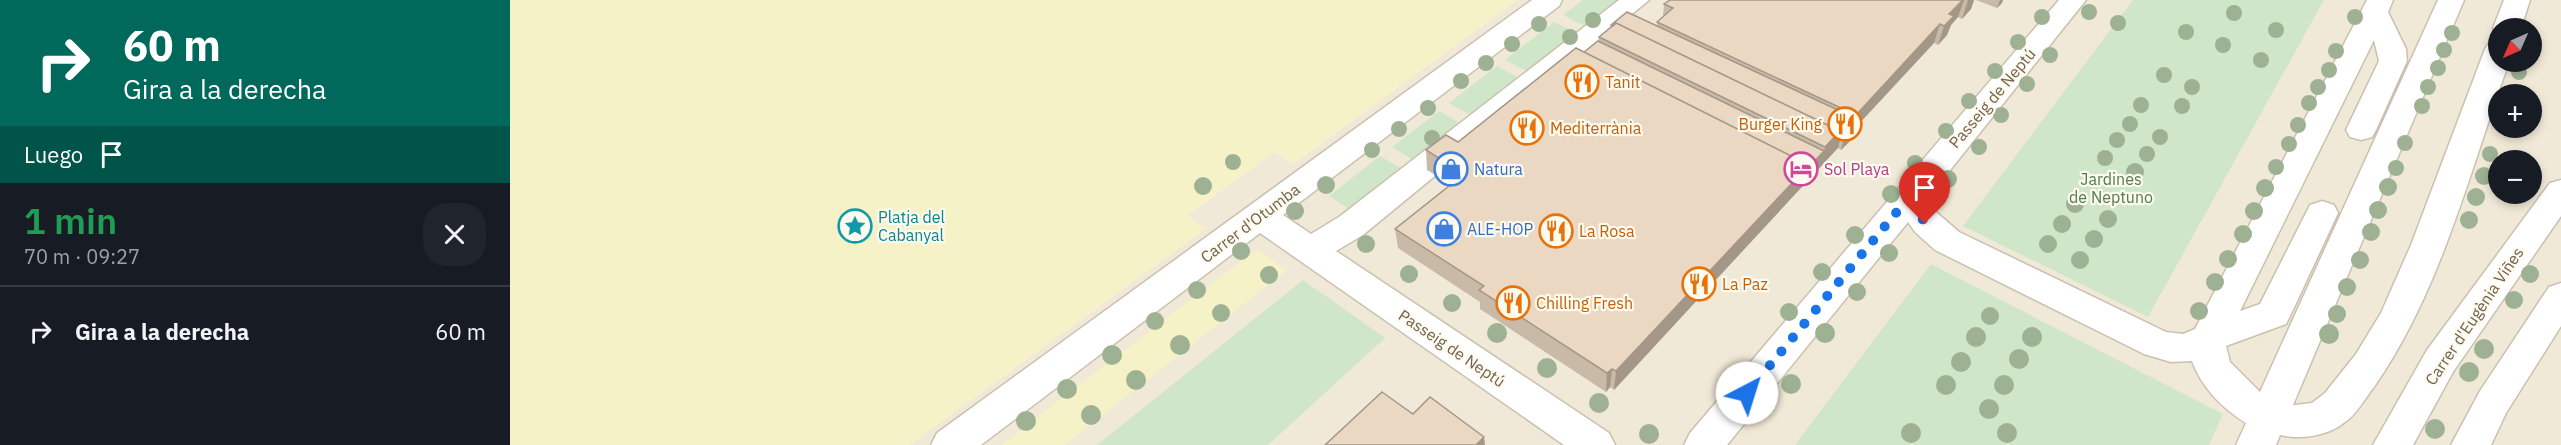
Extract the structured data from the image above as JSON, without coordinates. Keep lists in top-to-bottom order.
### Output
{
  "streets": {
    "street": ["Passeig de Neptú", "Carrer d'Otumba", "Carrer d'Eugènia Viñes"]
  },
  "crossings": [
    ["Passeig de Neptú", "Carrer d'Otumba"]
  ],
  "parks": ["Jardines de Neptuno"],
  "places": {
    "restaurant": [
      "Tanit",
      "Burger King",
      "Mediterrània",
      "La Rosa",
      "La Paz",
      "Chilling Fresh"
    ],
    "shop": ["Natura", "ALE-HOP"],
    "hotel": ["Sol Playa"],
    "place": ["Platja del Cabanyal"]
  },
  "north": "bottom left",
  "page": {
    "turn": ["60 m", "Gira a la derecha"],
    "map_buttons": ["+", "−"],
    "then": "Luego",
    "heading": ["1 min", "70 m · 09:27"],
    "list": [
      {
        "name": "Gira a la derecha",
        "value": "60 m"
      }
    ]
  }
}
